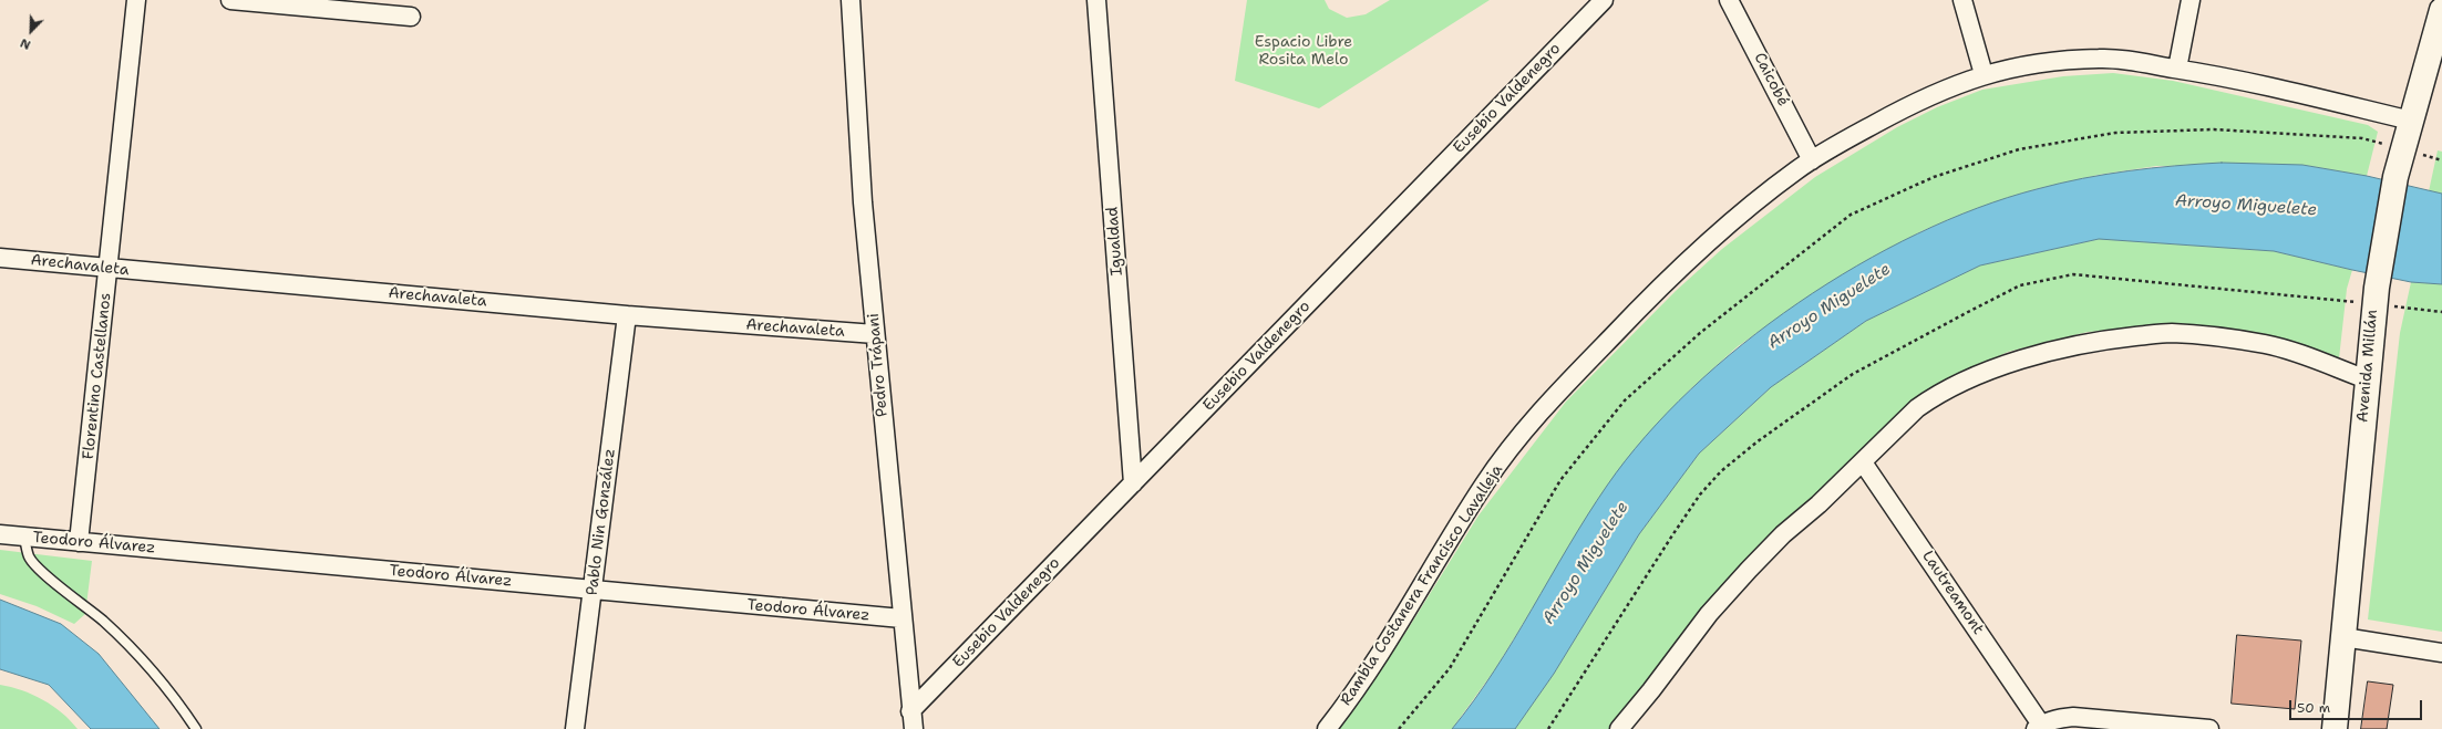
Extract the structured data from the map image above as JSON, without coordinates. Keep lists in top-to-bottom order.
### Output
{
  "streets": {
    "main road": ["Avenida Millán"],
    "street": [
      "Caicobé",
      "Eusebio Valdenegro",
      "Igualdad",
      "Arechavaleta",
      "Pedro Trápani",
      "Florentino Castellanos",
      "Pablo Nin González",
      "Teodoro Álvarez",
      "Rambla Costanera Francisco Lavalleja",
      "Lautreamont"
    ]
  },
  "crossings": [
    ["Caicobé", "Rambla Costanera Francisco Lavalleja"],
    ["Eusebio Valdenegro", "Igualdad"],
    ["Eusebio Valdenegro", "Pedro Trápani"],
    ["Arechavaleta", "Pedro Trápani"],
    ["Arechavaleta", "Florentino Castellanos"],
    ["Arechavaleta", "Pablo Nin González"],
    ["Pedro Trápani", "Teodoro Álvarez"],
    ["Avenida Millán", "Rambla Costanera Francisco Lavalleja"],
    ["Florentino Castellanos", "Teodoro Álvarez"],
    ["Pablo Nin González", "Teodoro Álvarez"]
  ],
  "water": ["Arroyo Miguelete"],
  "parks": ["Espacio Libre Rosita Melo"],
  "scale_bar": "50 m",
  "north": "bottom left"
}
